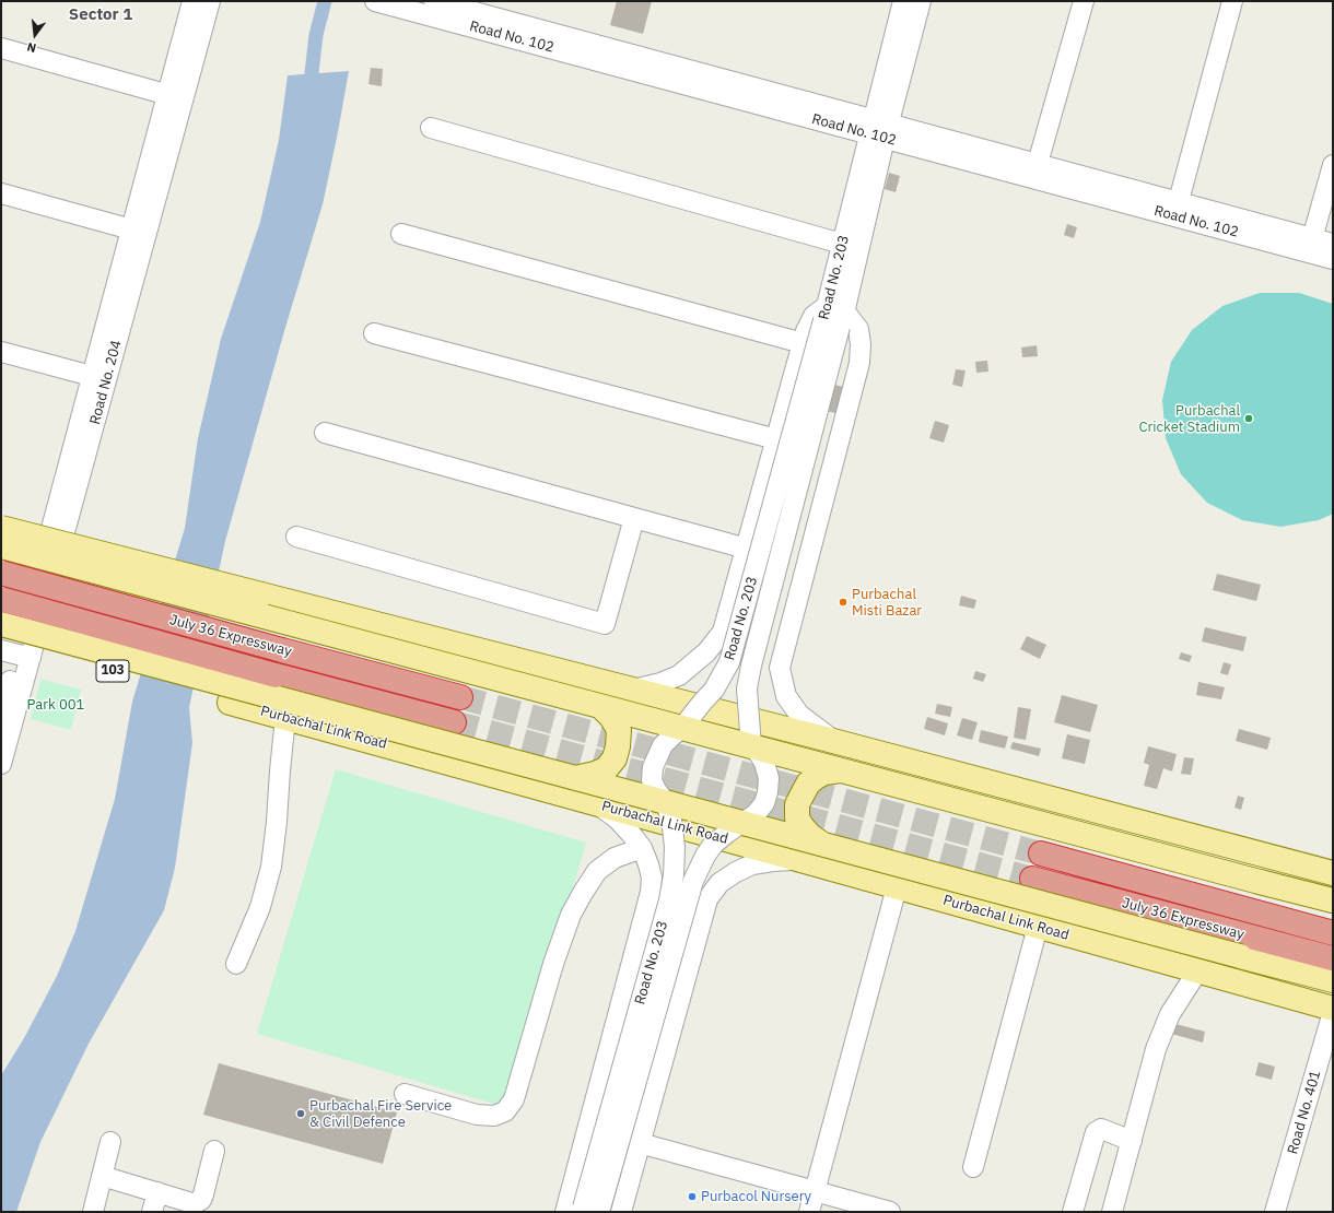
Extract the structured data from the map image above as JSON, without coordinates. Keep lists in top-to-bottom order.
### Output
{
  "streets": {
    "highway": ["July 36 Expressway"],
    "main road": ["103", "Purbachal Link Road"],
    "street": [
      "Road No. 102",
      "Road No. 203",
      "Road No. 204",
      "Road No. 401"
    ]
  },
  "crossings": [
    ["Road No. 102", "Road No. 203"],
    ["Road No. 203", "Purbachal Link Road"],
    ["Purbachal Link Road", "Road No. 401"]
  ],
  "districts": ["Sector 1"],
  "parks": ["Park 001"],
  "places": [
    "Purbachal Cricket Stadium",
    "Purbachal Misti Bazar",
    "Purbachal Fire Service & Civil Defence",
    "Purbacol Nursery"
  ],
  "north": "bottom"
}
